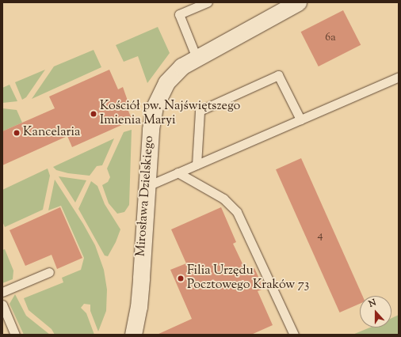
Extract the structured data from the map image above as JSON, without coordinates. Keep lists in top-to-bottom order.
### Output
{
  "streets": {
    "street": ["Mirosława Dzielskiego"]
  },
  "places": ["Kościół pw. Najświętszego Imienia Maryi", "Kancelaria", "Filia Urzędu Pocztowego Kraków 73"],
  "house_numbers": ["6a", "4"],
  "north": "top"
}
